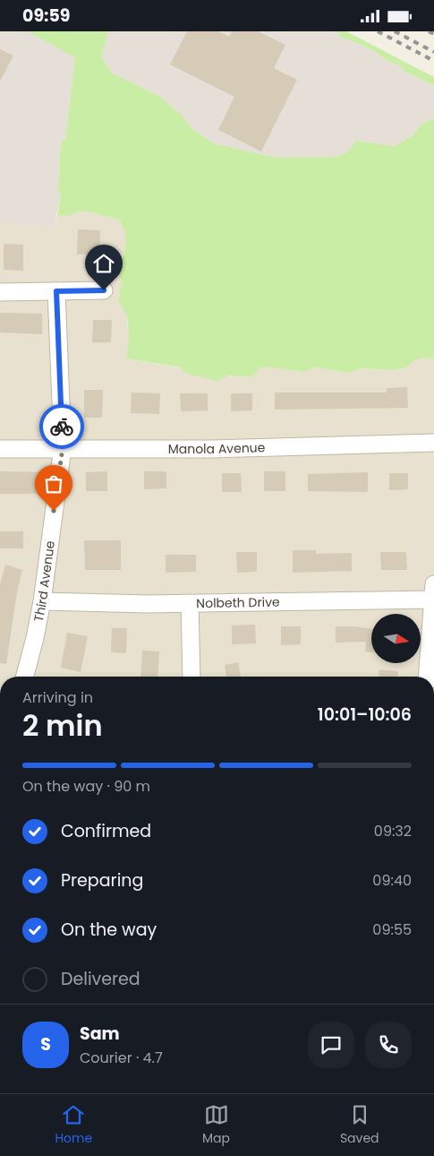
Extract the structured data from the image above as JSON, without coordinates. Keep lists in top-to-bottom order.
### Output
{
  "streets": {
    "street": ["Manola Avenue", "Third Avenue", "Nolbeth Drive"]
  },
  "crossings": [
    ["Manola Avenue", "Third Avenue"],
    ["Third Avenue", "Nolbeth Drive"]
  ],
  "north": "right",
  "page": {
    "status": "09:59",
    "heading": ["2 min", "Arriving in", "10:01–10:06"],
    "panel": ["Sam", "Courier · 4.7"],
    "bar": "On the way · 90 m",
    "list": [
      ["Confirmed", "09:32"],
      ["Preparing", "09:40"],
      ["On the way", "09:55"],
      "Delivered"
    ],
    "round": "S",
    "tabs": ["Home", "Map", "Saved"]
  }
}
